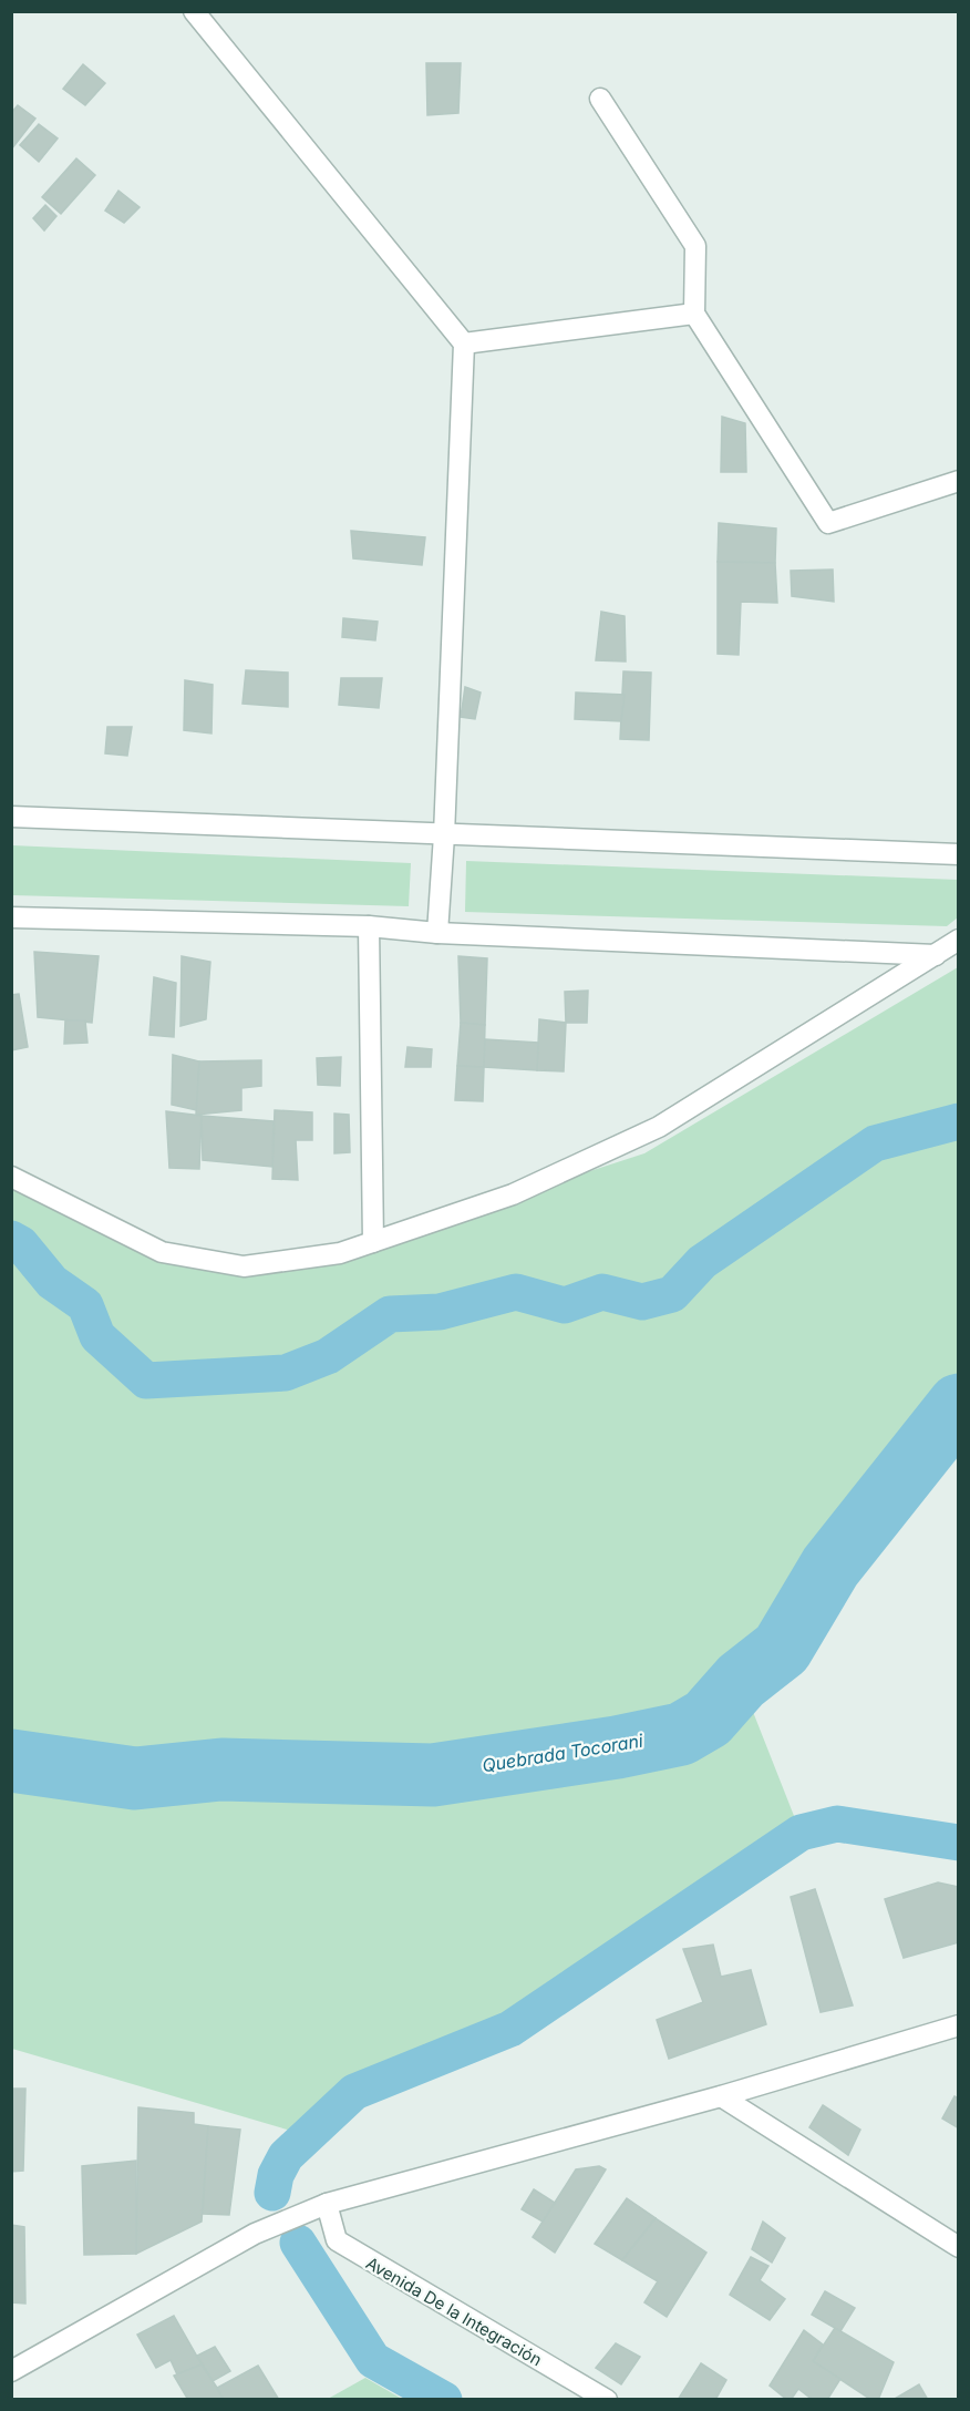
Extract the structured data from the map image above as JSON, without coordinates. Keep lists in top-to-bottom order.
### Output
{
  "streets": {
    "street": ["Avenida De la Integración"]
  },
  "water": ["Quebrada Tocorani"]
}
